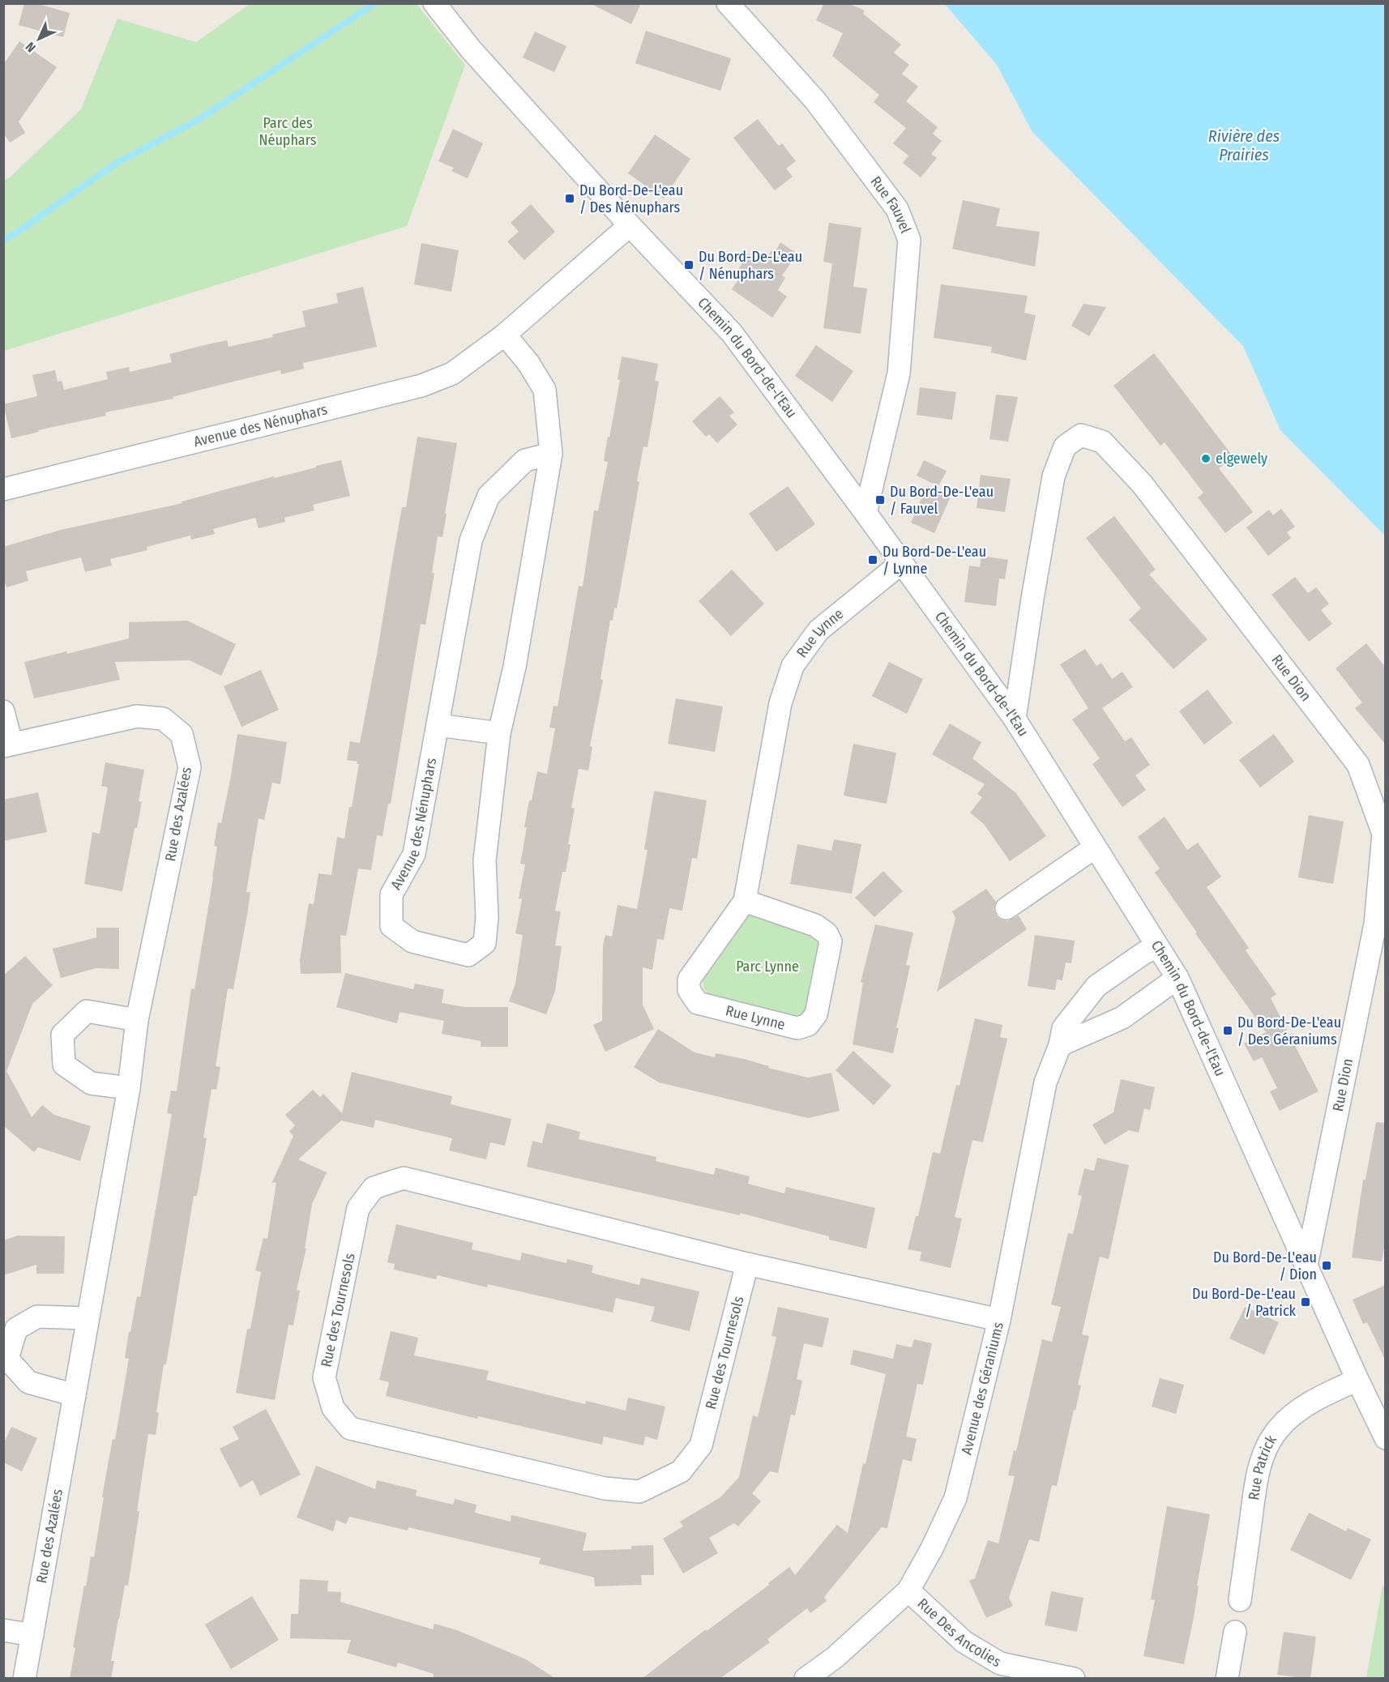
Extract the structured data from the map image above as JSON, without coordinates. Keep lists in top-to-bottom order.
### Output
{
  "streets": {
    "street": [
      "Rue Fauvel",
      "Chemin du Bord-de-l'Eau",
      "Avenue des Nénuphars",
      "Rue Lynne",
      "Rue Dion",
      "Rue des Azalées",
      "Rue des Tournesols",
      "Avenue des Géraniums",
      "Rue Patrick",
      "Rue Des Ancolies"
    ]
  },
  "crossings": [
    ["Rue Fauvel", "Chemin du Bord-de-l'Eau"],
    ["Chemin du Bord-de-l'Eau", "Avenue des Nénuphars"],
    ["Chemin du Bord-de-l'Eau", "Rue Lynne"],
    ["Chemin du Bord-de-l'Eau", "Rue Dion"],
    ["Chemin du Bord-de-l'Eau", "Avenue des Géraniums"],
    ["Chemin du Bord-de-l'Eau", "Rue Patrick"],
    ["Rue des Tournesols", "Avenue des Géraniums"],
    ["Avenue des Géraniums", "Rue Des Ancolies"]
  ],
  "water": ["Rivière des Prairies"],
  "parks": ["Parc des Néuphars", "Parc Lynne"],
  "places": {
    "transit": [
      "Du Bord-De-L'eau / Des Nénuphars",
      "Du Bord-De-L'eau / Nénuphars",
      "Du Bord-De-L'eau / Fauvel",
      "Du Bord-De-L'eau / Lynne",
      "Du Bord-De-L'eau / Des Géraniums",
      "Du Bord-De-L'eau / Dion",
      "Du Bord-De-L'eau / Patrick"
    ],
    "other": ["elgewely"]
  },
  "north": "bottom left"
}
